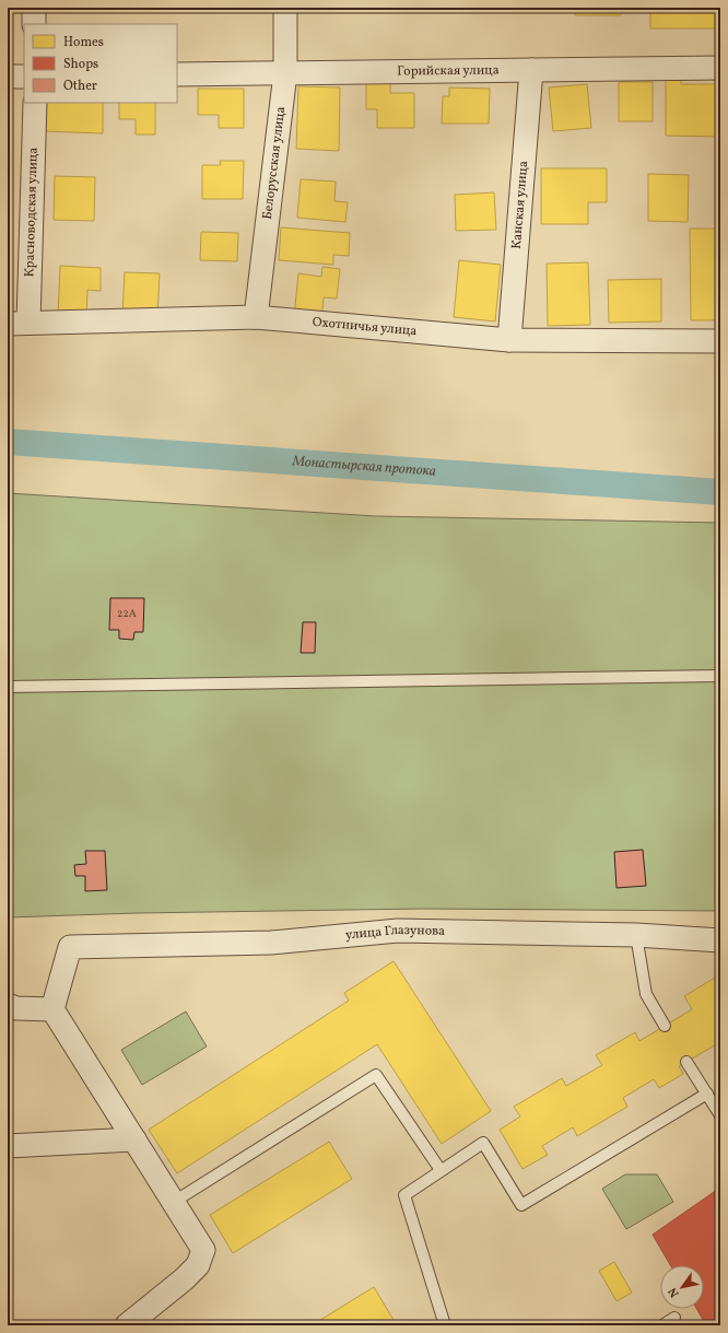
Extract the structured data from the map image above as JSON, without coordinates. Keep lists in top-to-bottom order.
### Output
{
  "streets": {
    "street": [
      "Горийская улица",
      "Белорусская улица",
      "Канская улица",
      "Красноводская улица",
      "Охотничья улица",
      "улица Глазунова"
    ]
  },
  "crossings": [
    ["Горийская улица", "Белорусская улица"],
    ["Горийская улица", "Канская улица"],
    ["Белорусская улица", "Охотничья улица"],
    ["Канская улица", "Охотничья улица"],
    ["Красноводская улица", "Охотничья улица"]
  ],
  "water": ["Монастырская протока"],
  "house_numbers": ["22А"],
  "legend": ["Homes", "Shops", "Other"],
  "north": "bottom left"
}
